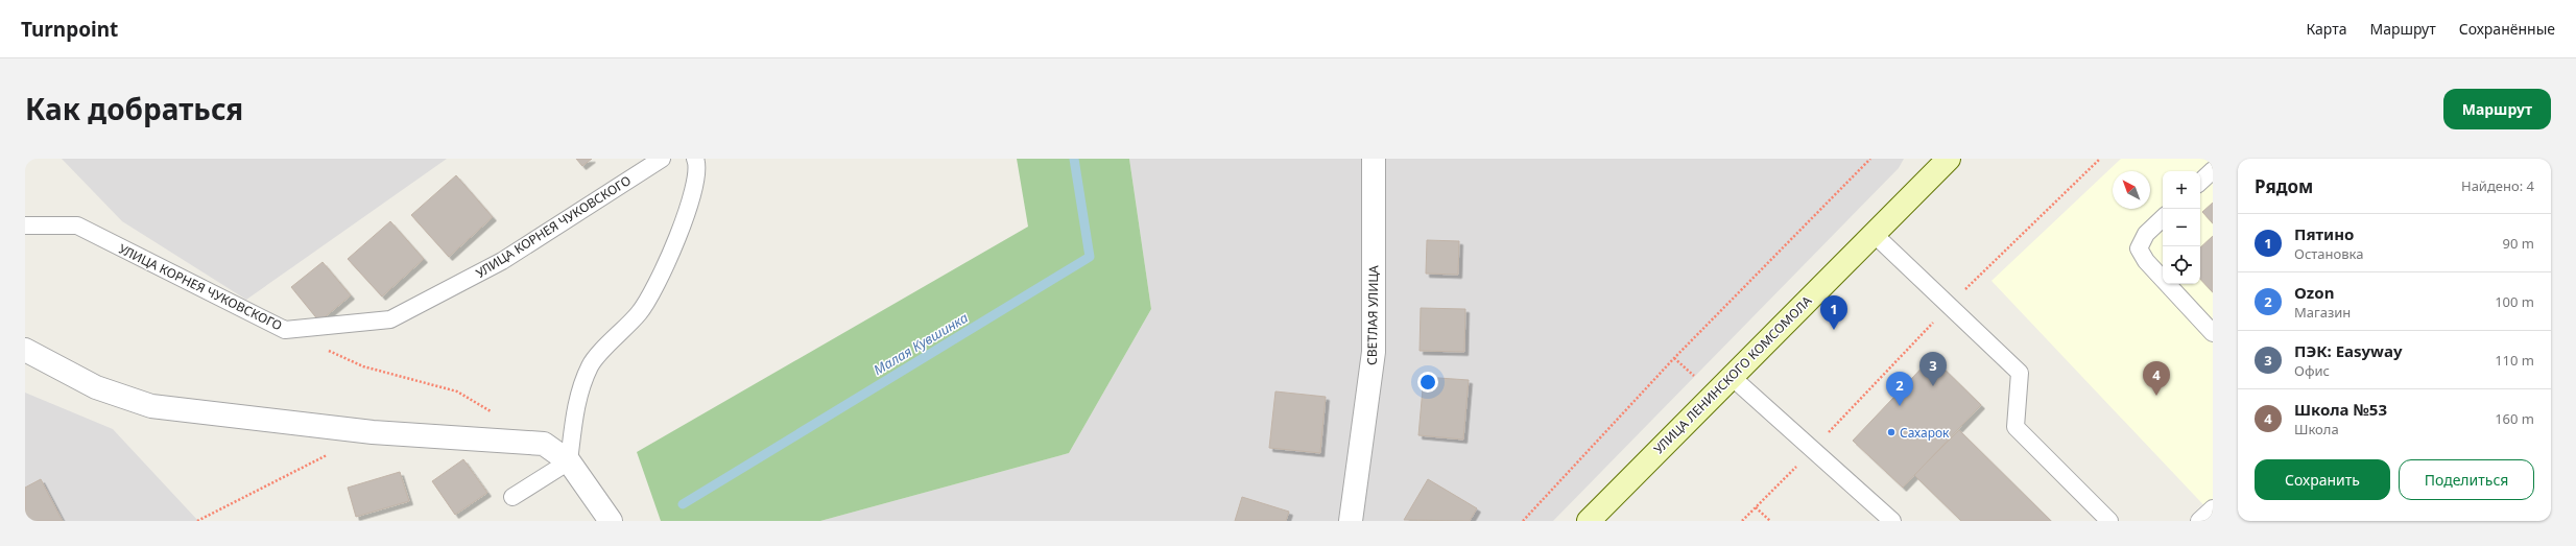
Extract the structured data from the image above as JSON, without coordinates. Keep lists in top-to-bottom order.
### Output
{
  "streets": {
    "main road": ["УЛИЦА ЛЕНИНСКОГО КОМСОМОЛА"],
    "street": ["СВЕТЛАЯ УЛИЦА"],
    "lane": ["УЛИЦА КОРНЕЯ ЧУКОВСКОГО"]
  },
  "water": ["Малая Кувшинка"],
  "places": ["Сахарок"],
  "north": "top left",
  "page": {
    "header": "Turnpoint",
    "nav": ["Карта", "Маршрут", "Сохранённые"],
    "title": "Как добраться",
    "buttons": [
      "Маршрут",
      ["Сохранить", "Поделиться"]
    ],
    "heading": ["Рядом", "Найдено: 4"],
    "map_buttons": ["+", "−"],
    "list": [
      {
        "mark": "1",
        "name": "Пятино",
        "note": "Остановка",
        "value": "90 m"
      },
      {
        "mark": "2",
        "name": "Ozon",
        "note": "Магазин",
        "value": "100 m"
      },
      {
        "mark": "3",
        "name": "ПЭК: Easyway",
        "note": "Офис",
        "value": "110 m"
      },
      {
        "mark": "4",
        "name": "Школа №53",
        "note": "Школа",
        "value": "160 m"
      }
    ],
    "pins": [
      "1",
      "3",
      "4",
      "2"
    ]
  }
}
